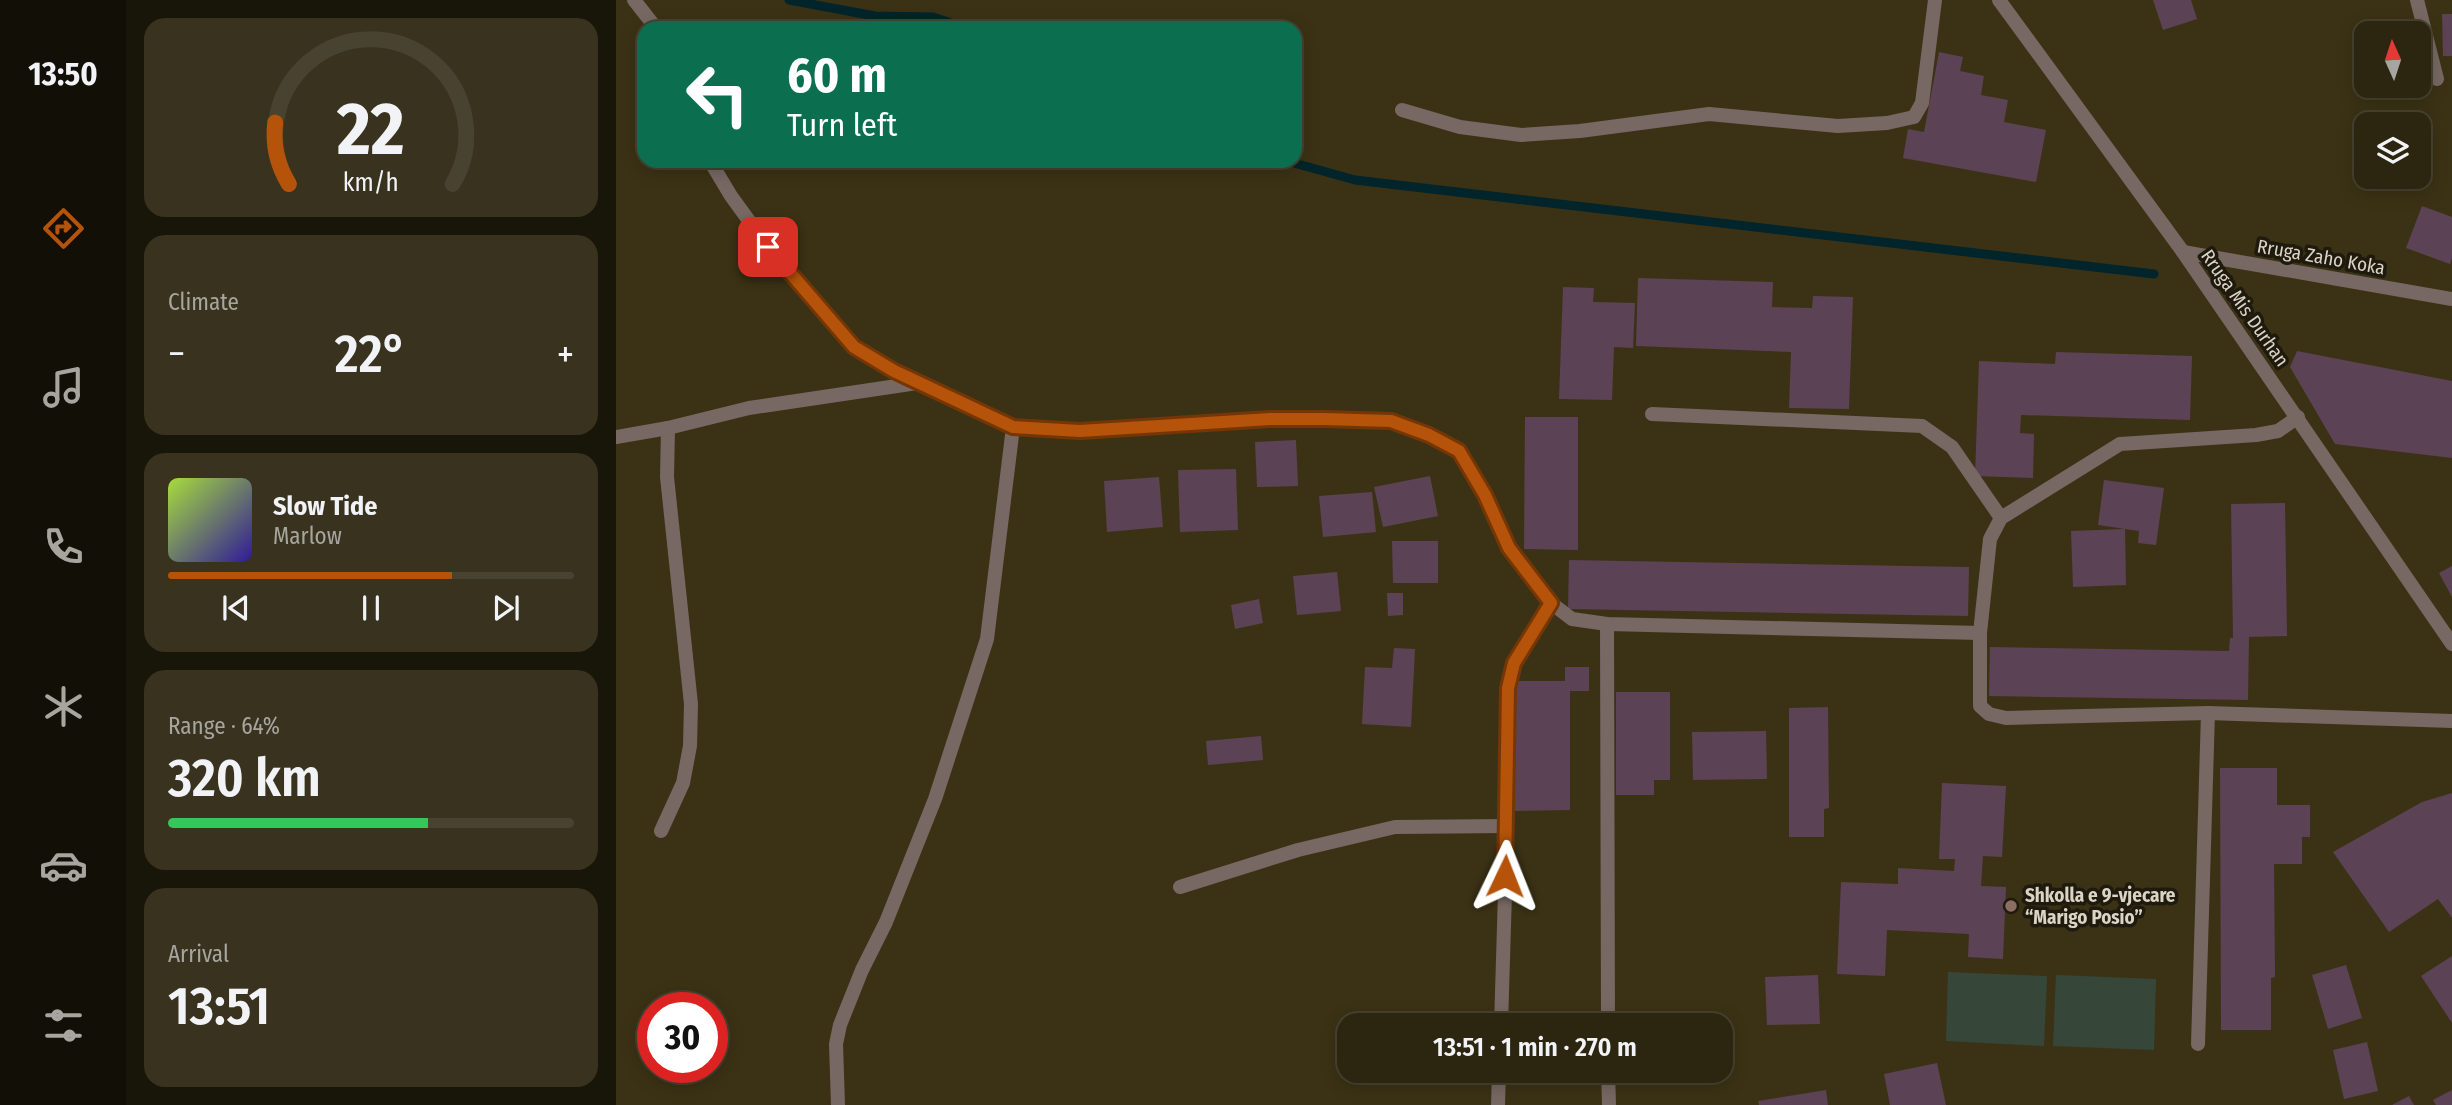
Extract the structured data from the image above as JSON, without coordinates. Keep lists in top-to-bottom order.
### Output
{
  "streets": {
    "street": ["Rruga Zaho Koka", "Rruga Mis Durhan"]
  },
  "crossings": [
    ["Rruga Zaho Koka", "Rruga Mis Durhan"]
  ],
  "places": ["Shkolla e 9-vjecare “Marigo Posio”"],
  "north": "top",
  "page": {
    "tabs": "13:50",
    "turn": ["60 m", "Turn left"],
    "tile": [
      "Climate",
      ["Range · 64%", "320 km"],
      ["Arrival", "13:51"]
    ],
    "heat": ["−", "22°", "+"],
    "song": ["Slow Tide", "Marlow"],
    "limit": "30",
    "trip": "13:51 · 1 min · 270 m",
    "gauge": ["22", "km/h"]
  }
}
